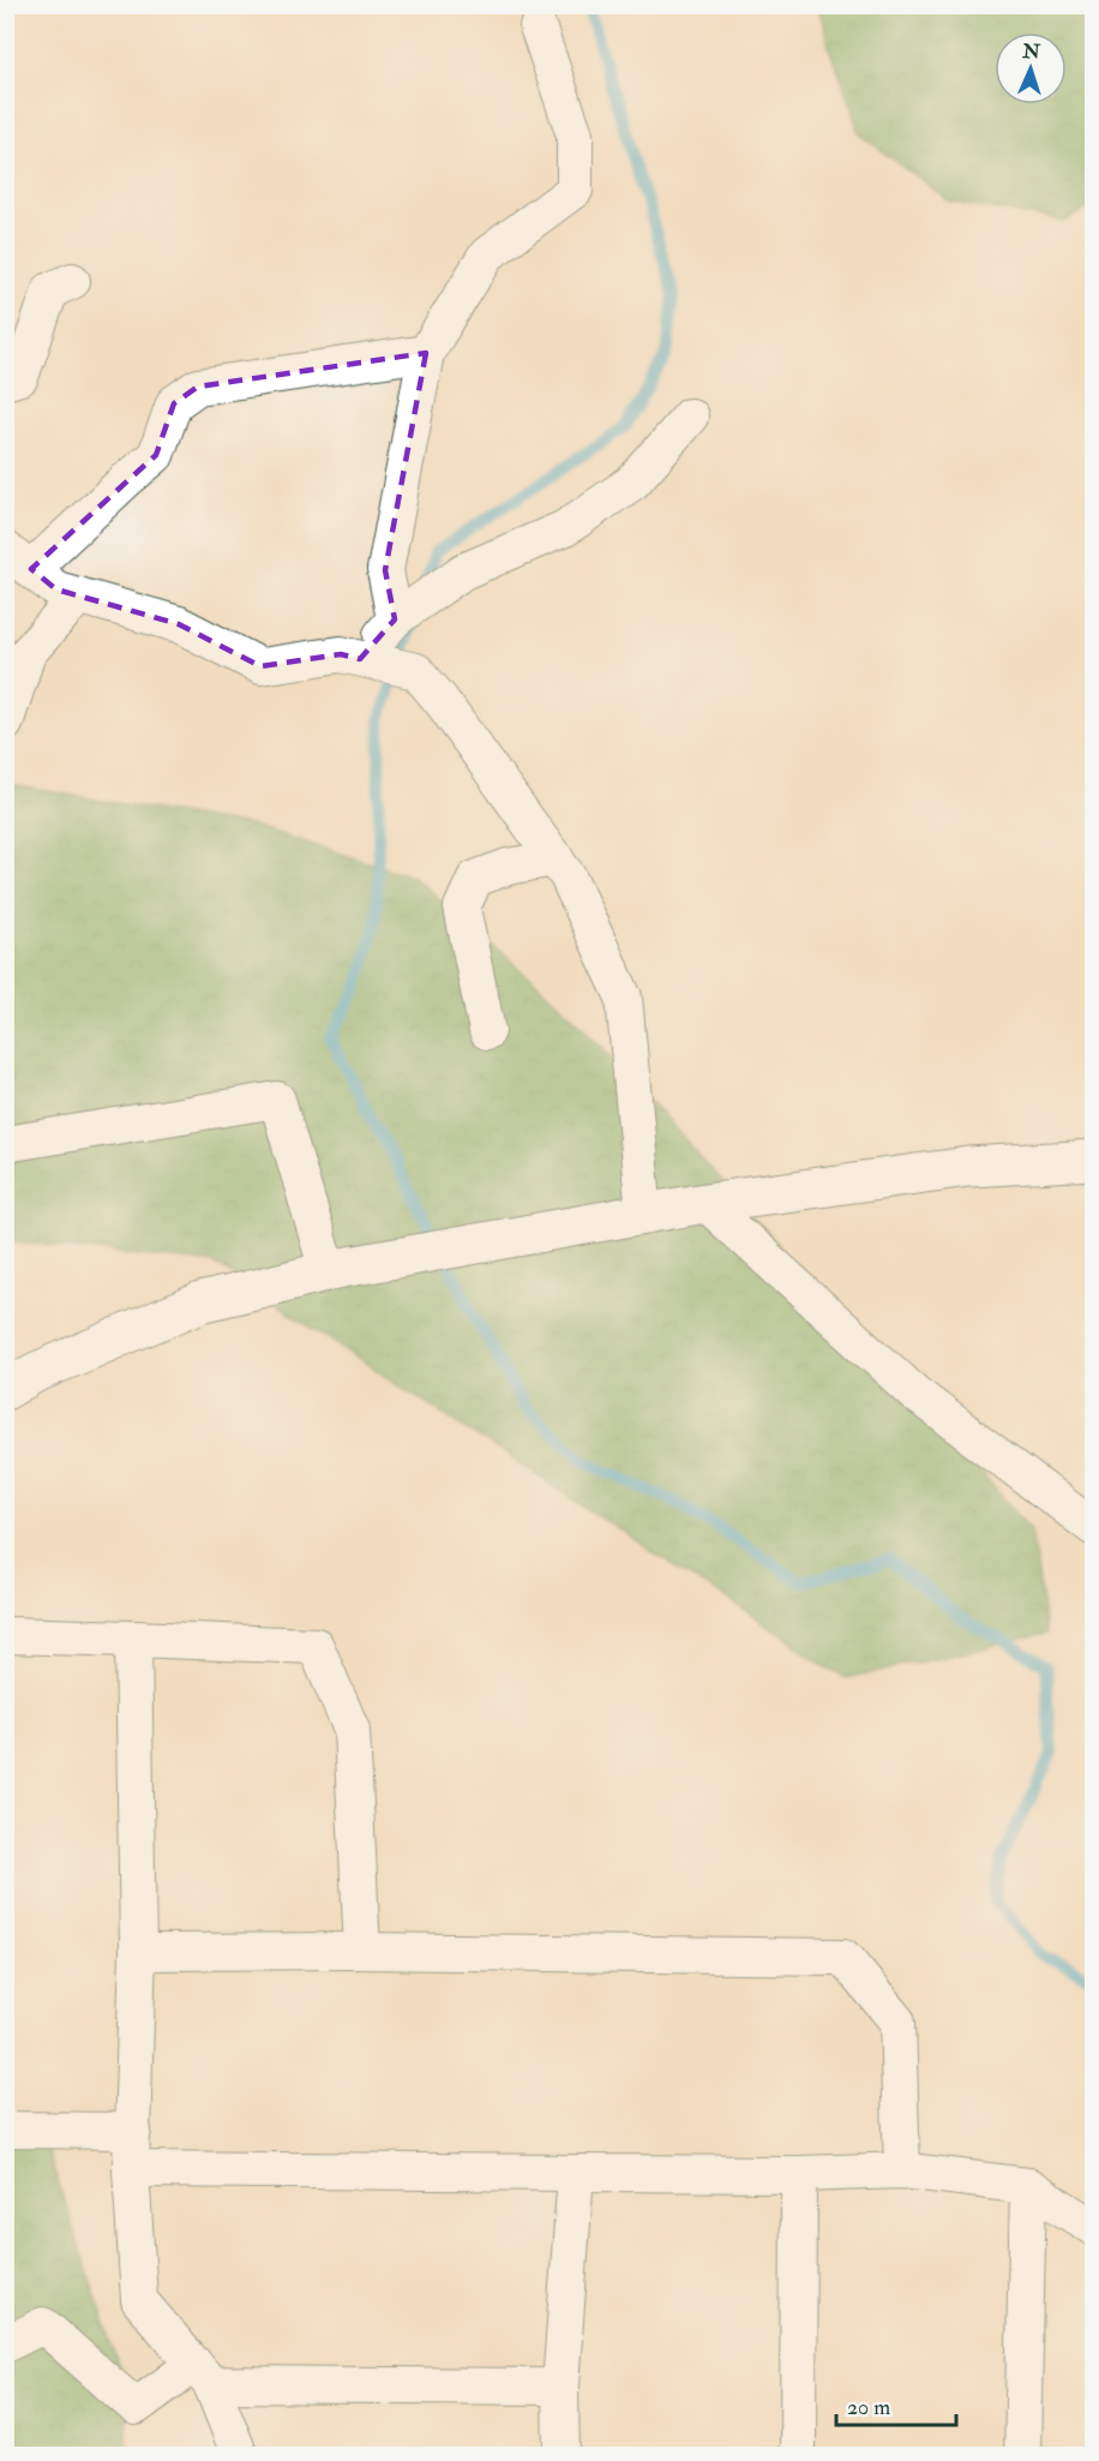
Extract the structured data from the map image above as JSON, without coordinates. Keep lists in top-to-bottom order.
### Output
{
  "scale_bar": "20 m",
  "north": "top"
}
